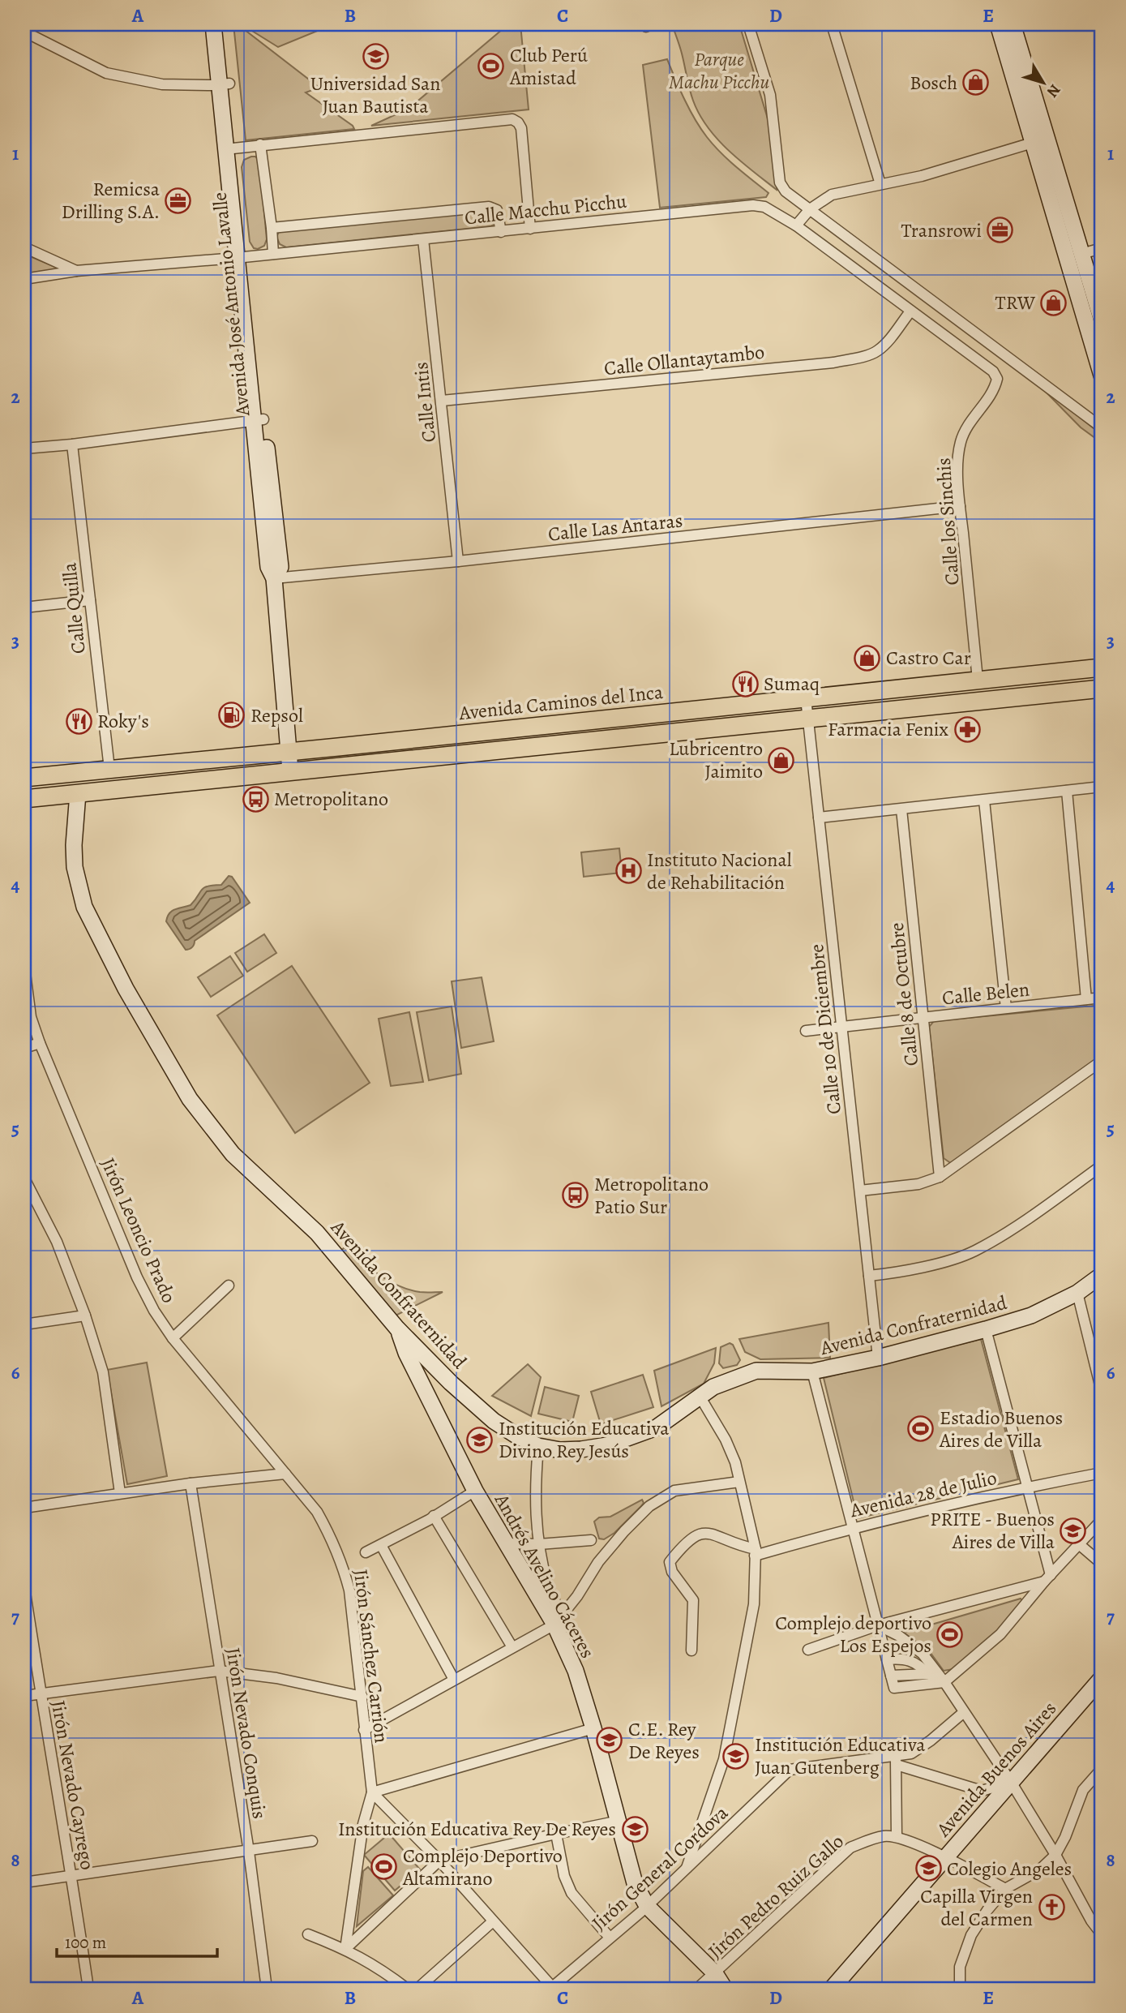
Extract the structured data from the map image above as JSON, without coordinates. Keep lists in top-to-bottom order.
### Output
{
  "streets": {
    "main road": ["Avenida Caminos del Inca"],
    "street": [
      "Calle Macchu Picchu",
      "Avenida José Antonio Lavalle",
      "Calle Ollantaytambo",
      "Calle Intis",
      "Calle los Sinchis",
      "Calle Las Antaras",
      "Calle Quilla",
      "Calle Belen",
      "Calle 8 de Octubre",
      "Calle 10 de Diciembre",
      "Jirón Leoncio Prado",
      "Avenida Confraternidad",
      "Avenida 28 de Julio",
      "Andrés Avelino Cáceres",
      "Jirón Sánchez Carrión",
      "Jirón Nevado Conquis",
      "Avenida Buenos Aires",
      "Jirón Nevado Cayrego",
      "Jirón General Cordova",
      "Jirón Pedro Ruiz Gallo"
    ]
  },
  "crossings": [
    ["Calle Macchu Picchu", "Avenida José Antonio Lavalle"],
    ["Calle Macchu Picchu", "Calle Ollantaytambo"],
    ["Calle Macchu Picchu", "Calle Intis"],
    ["Calle Macchu Picchu", "Calle los Sinchis"],
    ["Avenida José Antonio Lavalle", "Calle Las Antaras"],
    ["Avenida José Antonio Lavalle", "Avenida Caminos del Inca"],
    ["Calle Ollantaytambo", "Calle Intis"],
    ["Calle Intis", "Calle Las Antaras"],
    ["Calle los Sinchis", "Calle Las Antaras"],
    ["Calle los Sinchis", "Avenida Caminos del Inca"],
    ["Calle Quilla", "Avenida Caminos del Inca"],
    ["Avenida Caminos del Inca", "Calle 10 de Diciembre"],
    ["Avenida Caminos del Inca", "Avenida Confraternidad"],
    ["Calle Belen", "Calle 8 de Octubre"],
    ["Calle Belen", "Calle 10 de Diciembre"],
    ["Calle 10 de Diciembre", "Avenida Confraternidad"],
    ["Jirón Leoncio Prado", "Jirón Sánchez Carrión"],
    ["Avenida Confraternidad", "Andrés Avelino Cáceres"],
    ["Andrés Avelino Cáceres", "Jirón General Cordova"],
    ["Andrés Avelino Cáceres", "Jirón Pedro Ruiz Gallo"]
  ],
  "parks": ["Parque Machu Picchu"],
  "places": {
    "school or university": [
      "Universidad San Juan Bautista",
      "Institución Educativa Divino Rey Jesús",
      "PRITE - Buenos Aires de Villa",
      "C.E. Rey De Reyes",
      "Institución Educativa Juan Gutenberg",
      "Institución Educativa Rey De Reyes",
      "Colegio Angeles"
    ],
    "sports": [
      "Club Perú Amistad",
      "Estadio Buenos Aires de Villa",
      "Complejo deportivo Los Espejos",
      "Complejo Deportivo Altamirano"
    ],
    "shop": [
      "Bosch",
      "TRW",
      "Castro Car",
      "Lubricentro Jaimito"
    ],
    "office": ["Remicsa Drilling S.A.", "Transrowi"],
    "restaurant": ["Sumaq", "Roky's"],
    "fuel station": ["Repsol"],
    "pharmacy": ["Farmacia Fenix"],
    "bus stop": ["Metropolitano", "Metropolitano Patio Sur"],
    "hospital": ["Instituto Nacional de Rehabilitación"],
    "church": ["Capilla Virgen del Carmen"]
  },
  "scale_bar": "100 m",
  "north": "bottom right",
  "grid": {
    "columns": [
      "A",
      "B",
      "C",
      "D",
      "E"
    ],
    "rows": [
      "1",
      "2",
      "3",
      "4",
      "5",
      "6",
      "7",
      "8"
    ]
  }
}
